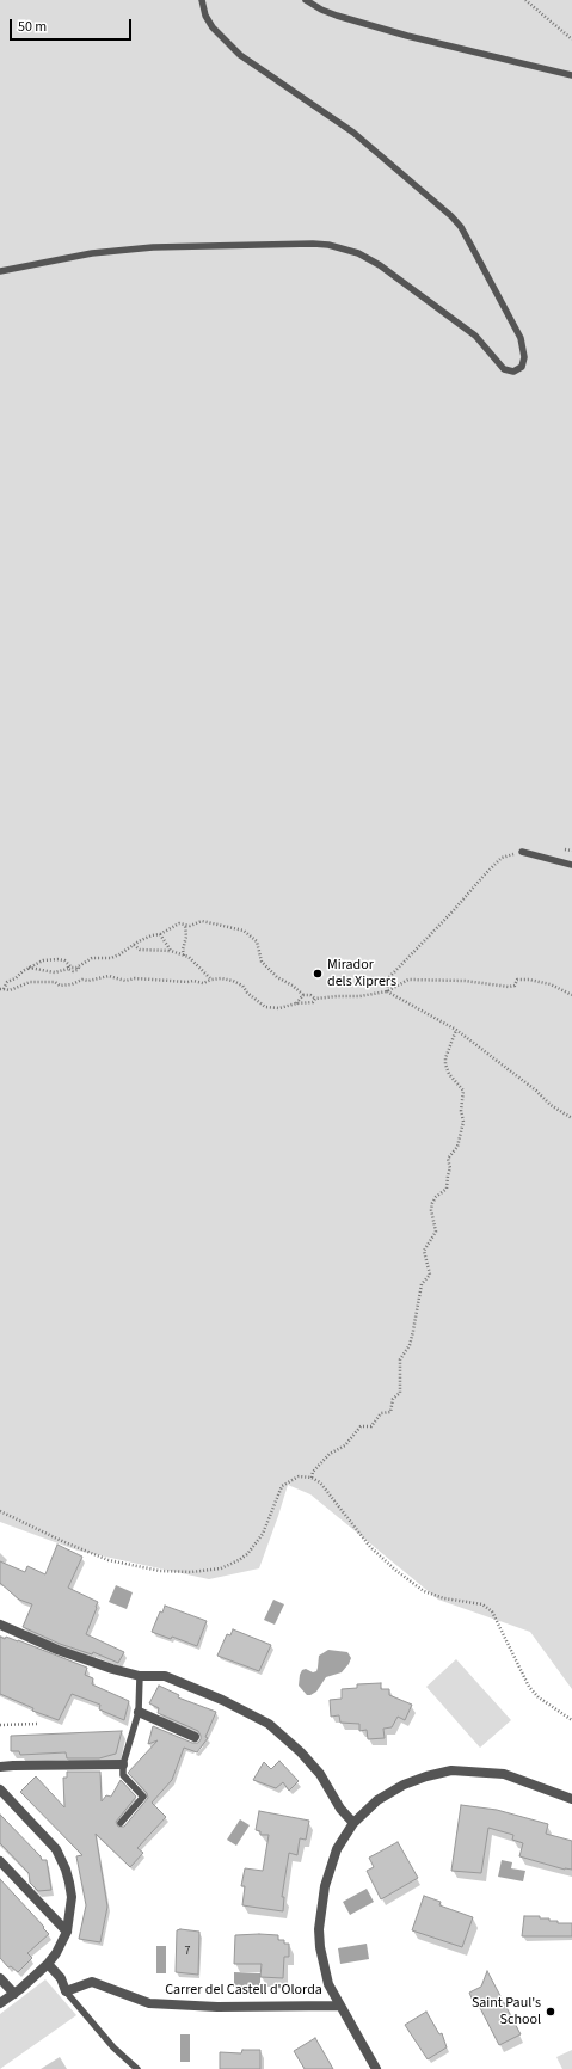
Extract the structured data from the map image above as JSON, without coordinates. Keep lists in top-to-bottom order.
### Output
{
  "streets": {
    "street": ["Carrer del Castell d'Olorda"]
  },
  "places": ["Mirador dels Xiprers", "Saint Paul's School"],
  "house_numbers": ["7"],
  "scale_bar": "50 m"
}
